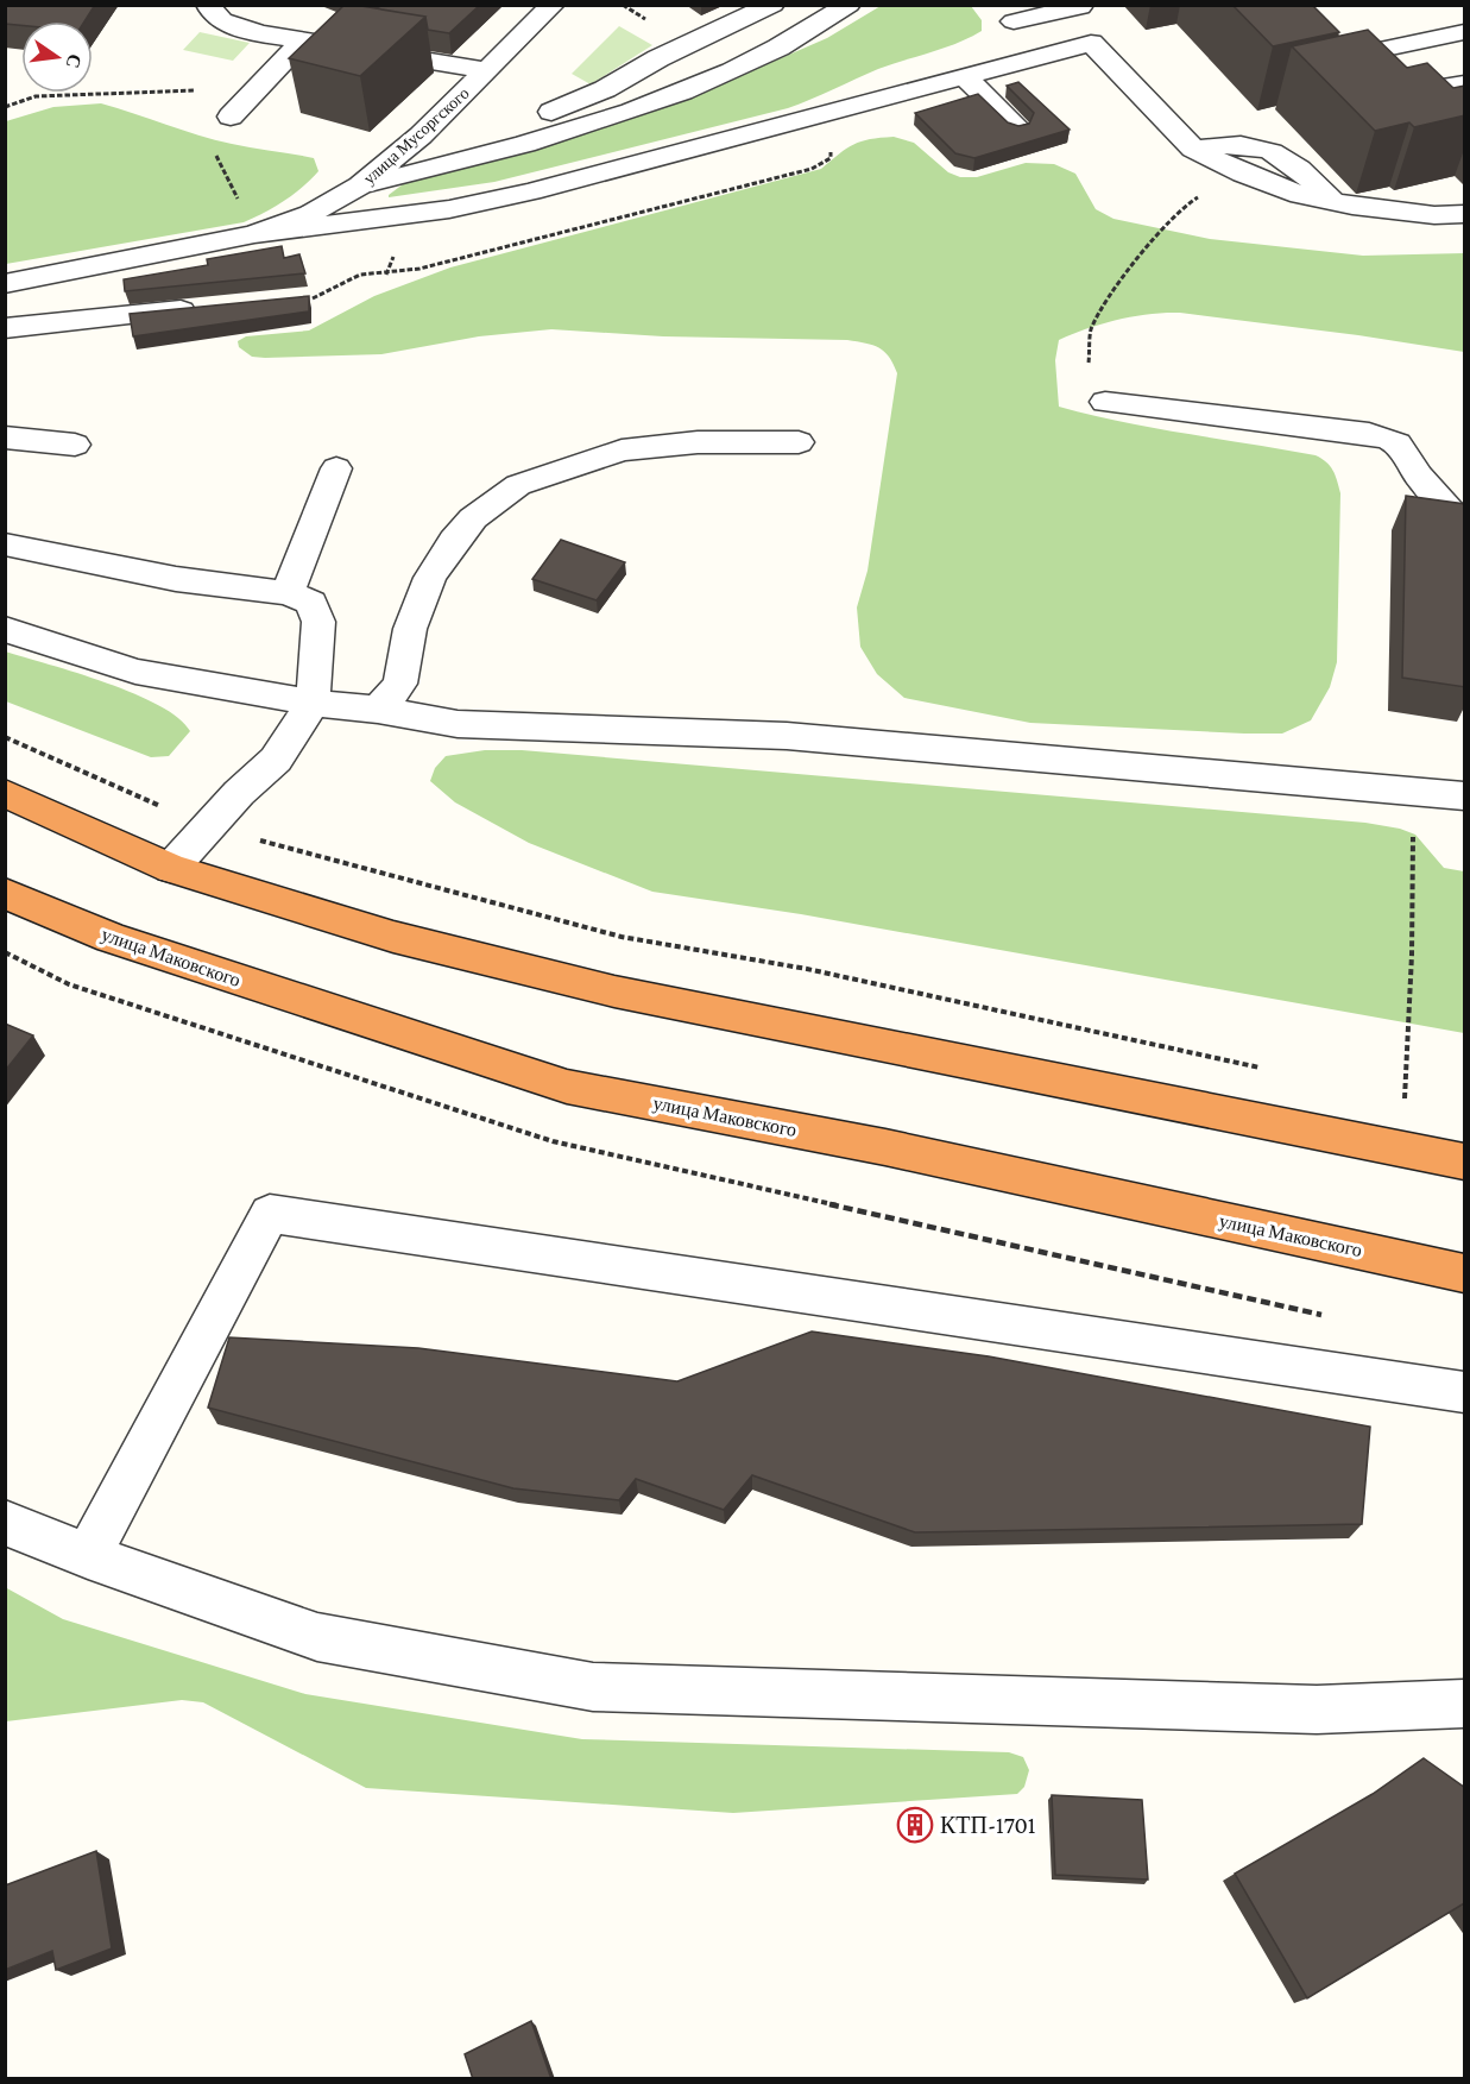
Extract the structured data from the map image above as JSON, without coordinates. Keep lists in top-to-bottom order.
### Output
{
  "streets": {
    "highway": ["улица Маковского"],
    "street": ["улица Мусоргского"]
  },
  "places": {
    "building": ["КТП-1701"]
  },
  "north": "right"
}
